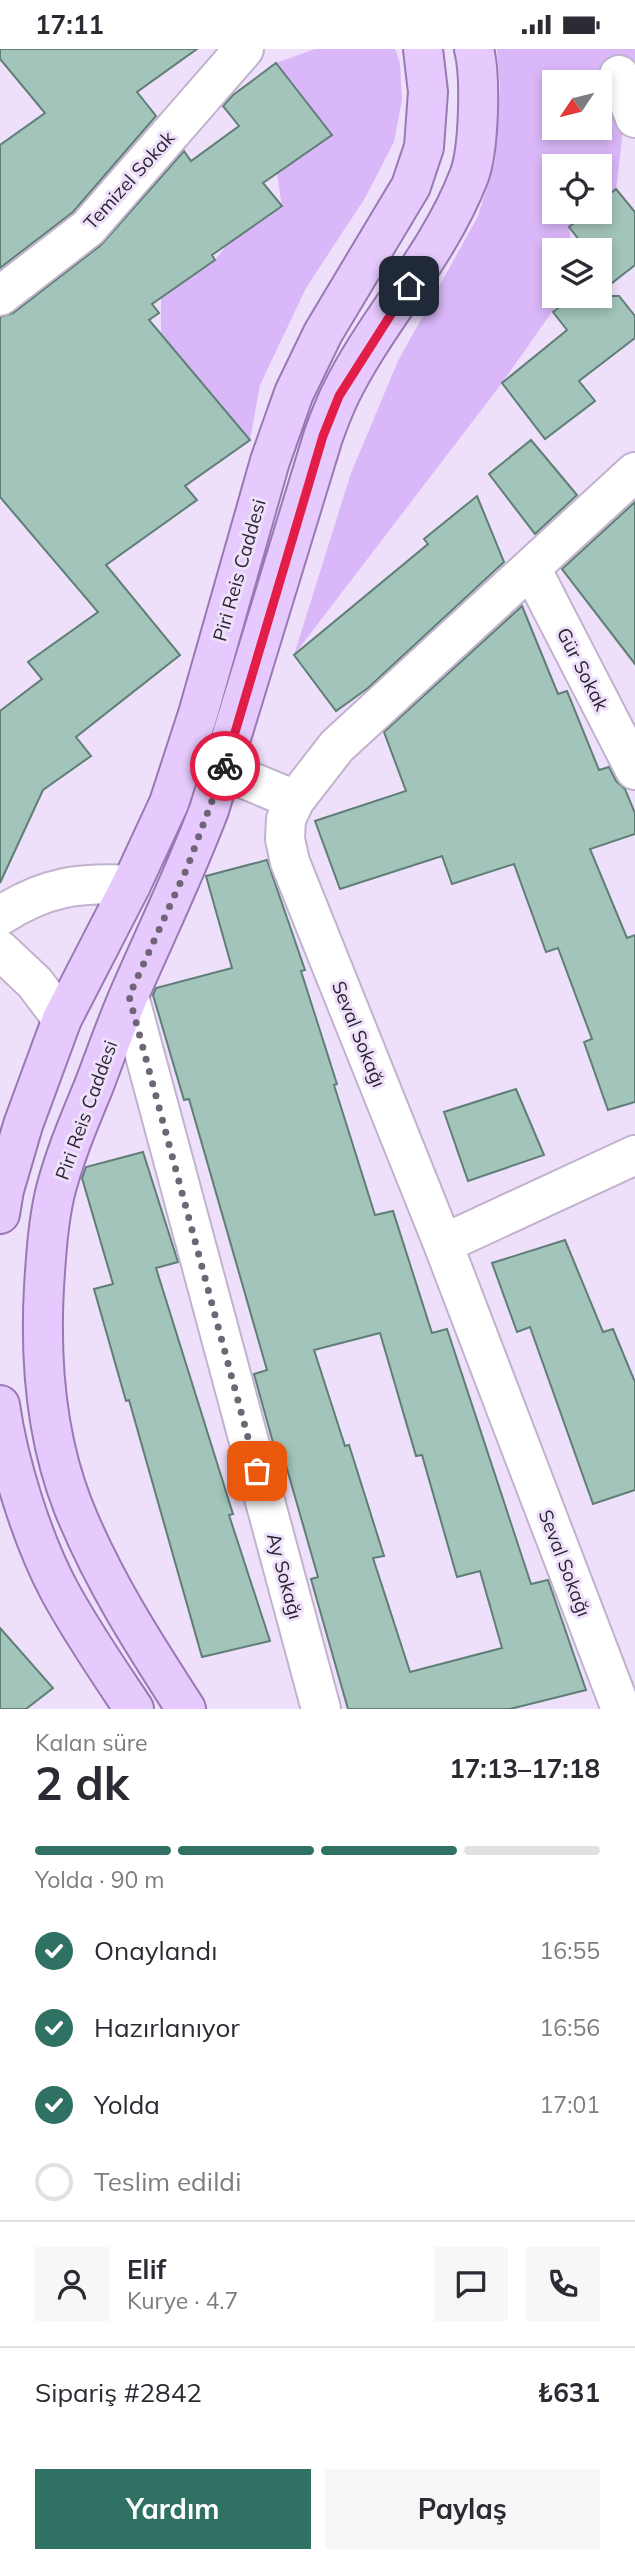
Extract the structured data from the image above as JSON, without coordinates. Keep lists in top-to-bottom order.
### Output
{
  "streets": {
    "main road": ["Piri Reis Caddesi"],
    "street": [
      "Temizel Sokak",
      "Gür Sokak",
      "Seval Sokağı",
      "Ay Sokağı"
    ]
  },
  "crossings": [
    ["Piri Reis Caddesi", "Ay Sokağı"],
    ["Gür Sokak", "Seval Sokağı"]
  ],
  "north": "bottom left",
  "page": {
    "status": "17:11",
    "heading": ["2 dk", "Kalan süre", "17:13–17:18"],
    "panel": [
      "Elif",
      "Kurye · 4.7",
      "Sipariş #2842",
      "₺631"
    ],
    "bar": "Yolda · 90 m",
    "list": [
      ["Onaylandı", "16:55"],
      ["Hazırlanıyor", "16:56"],
      ["Yolda", "17:01"],
      "Teslim edildi"
    ],
    "buttons": ["Yardım", "Paylaş"]
  }
}
